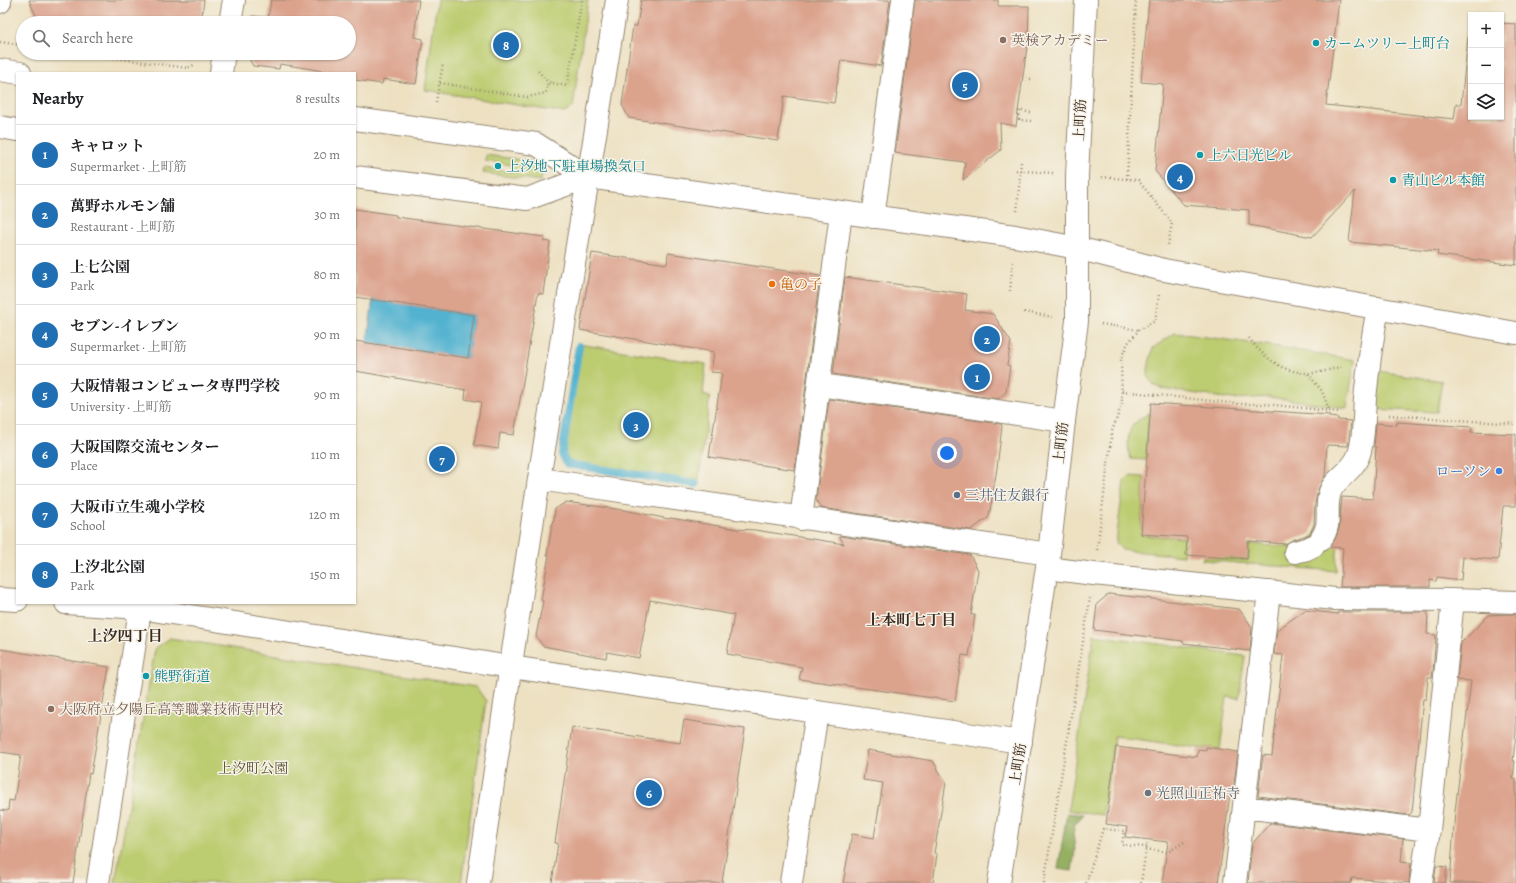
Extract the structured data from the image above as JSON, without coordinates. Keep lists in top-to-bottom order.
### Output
{
  "streets": {
    "street": ["上町筋"]
  },
  "districts": ["上本町七丁目", "上汐四丁目"],
  "parks": ["上汐町公園"],
  "places": [
    "英検アカデミー",
    "カームツリー上町台",
    "上六日光ビル",
    "上汐地下駐車場換気口",
    "青山ビル本館",
    "亀の子",
    "ローソン",
    "三井住友銀行",
    "熊野街道",
    "大阪府立夕陽丘高等職業技術専門校",
    "光照山正祐寺"
  ],
  "page": {
    "map_buttons": ["+", "−"],
    "search": "Search here",
    "pins": [
      "8",
      "5",
      "4",
      "2",
      "1",
      "3",
      "7",
      "6"
    ],
    "heading": ["Nearby", "8 results"],
    "list": [
      {
        "mark": "1",
        "name": "キャロット",
        "note": "Supermarket · 上町筋",
        "value": "20 m"
      },
      {
        "mark": "2",
        "name": "萬野ホルモン舗",
        "note": "Restaurant · 上町筋",
        "value": "30 m"
      },
      {
        "mark": "3",
        "name": "上七公園",
        "note": "Park",
        "value": "80 m"
      },
      {
        "mark": "4",
        "name": "セブン-イレブン",
        "note": "Supermarket · 上町筋",
        "value": "90 m"
      },
      {
        "mark": "5",
        "name": "大阪情報コンピュータ専門学校",
        "note": "University · 上町筋",
        "value": "90 m"
      },
      {
        "mark": "6",
        "name": "大阪国際交流センター",
        "note": "Place",
        "value": "110 m"
      },
      {
        "mark": "7",
        "name": "大阪市立生魂小学校",
        "note": "School",
        "value": "120 m"
      },
      {
        "mark": "8",
        "name": "上汐北公園",
        "note": "Park",
        "value": "150 m"
      }
    ]
  }
}
